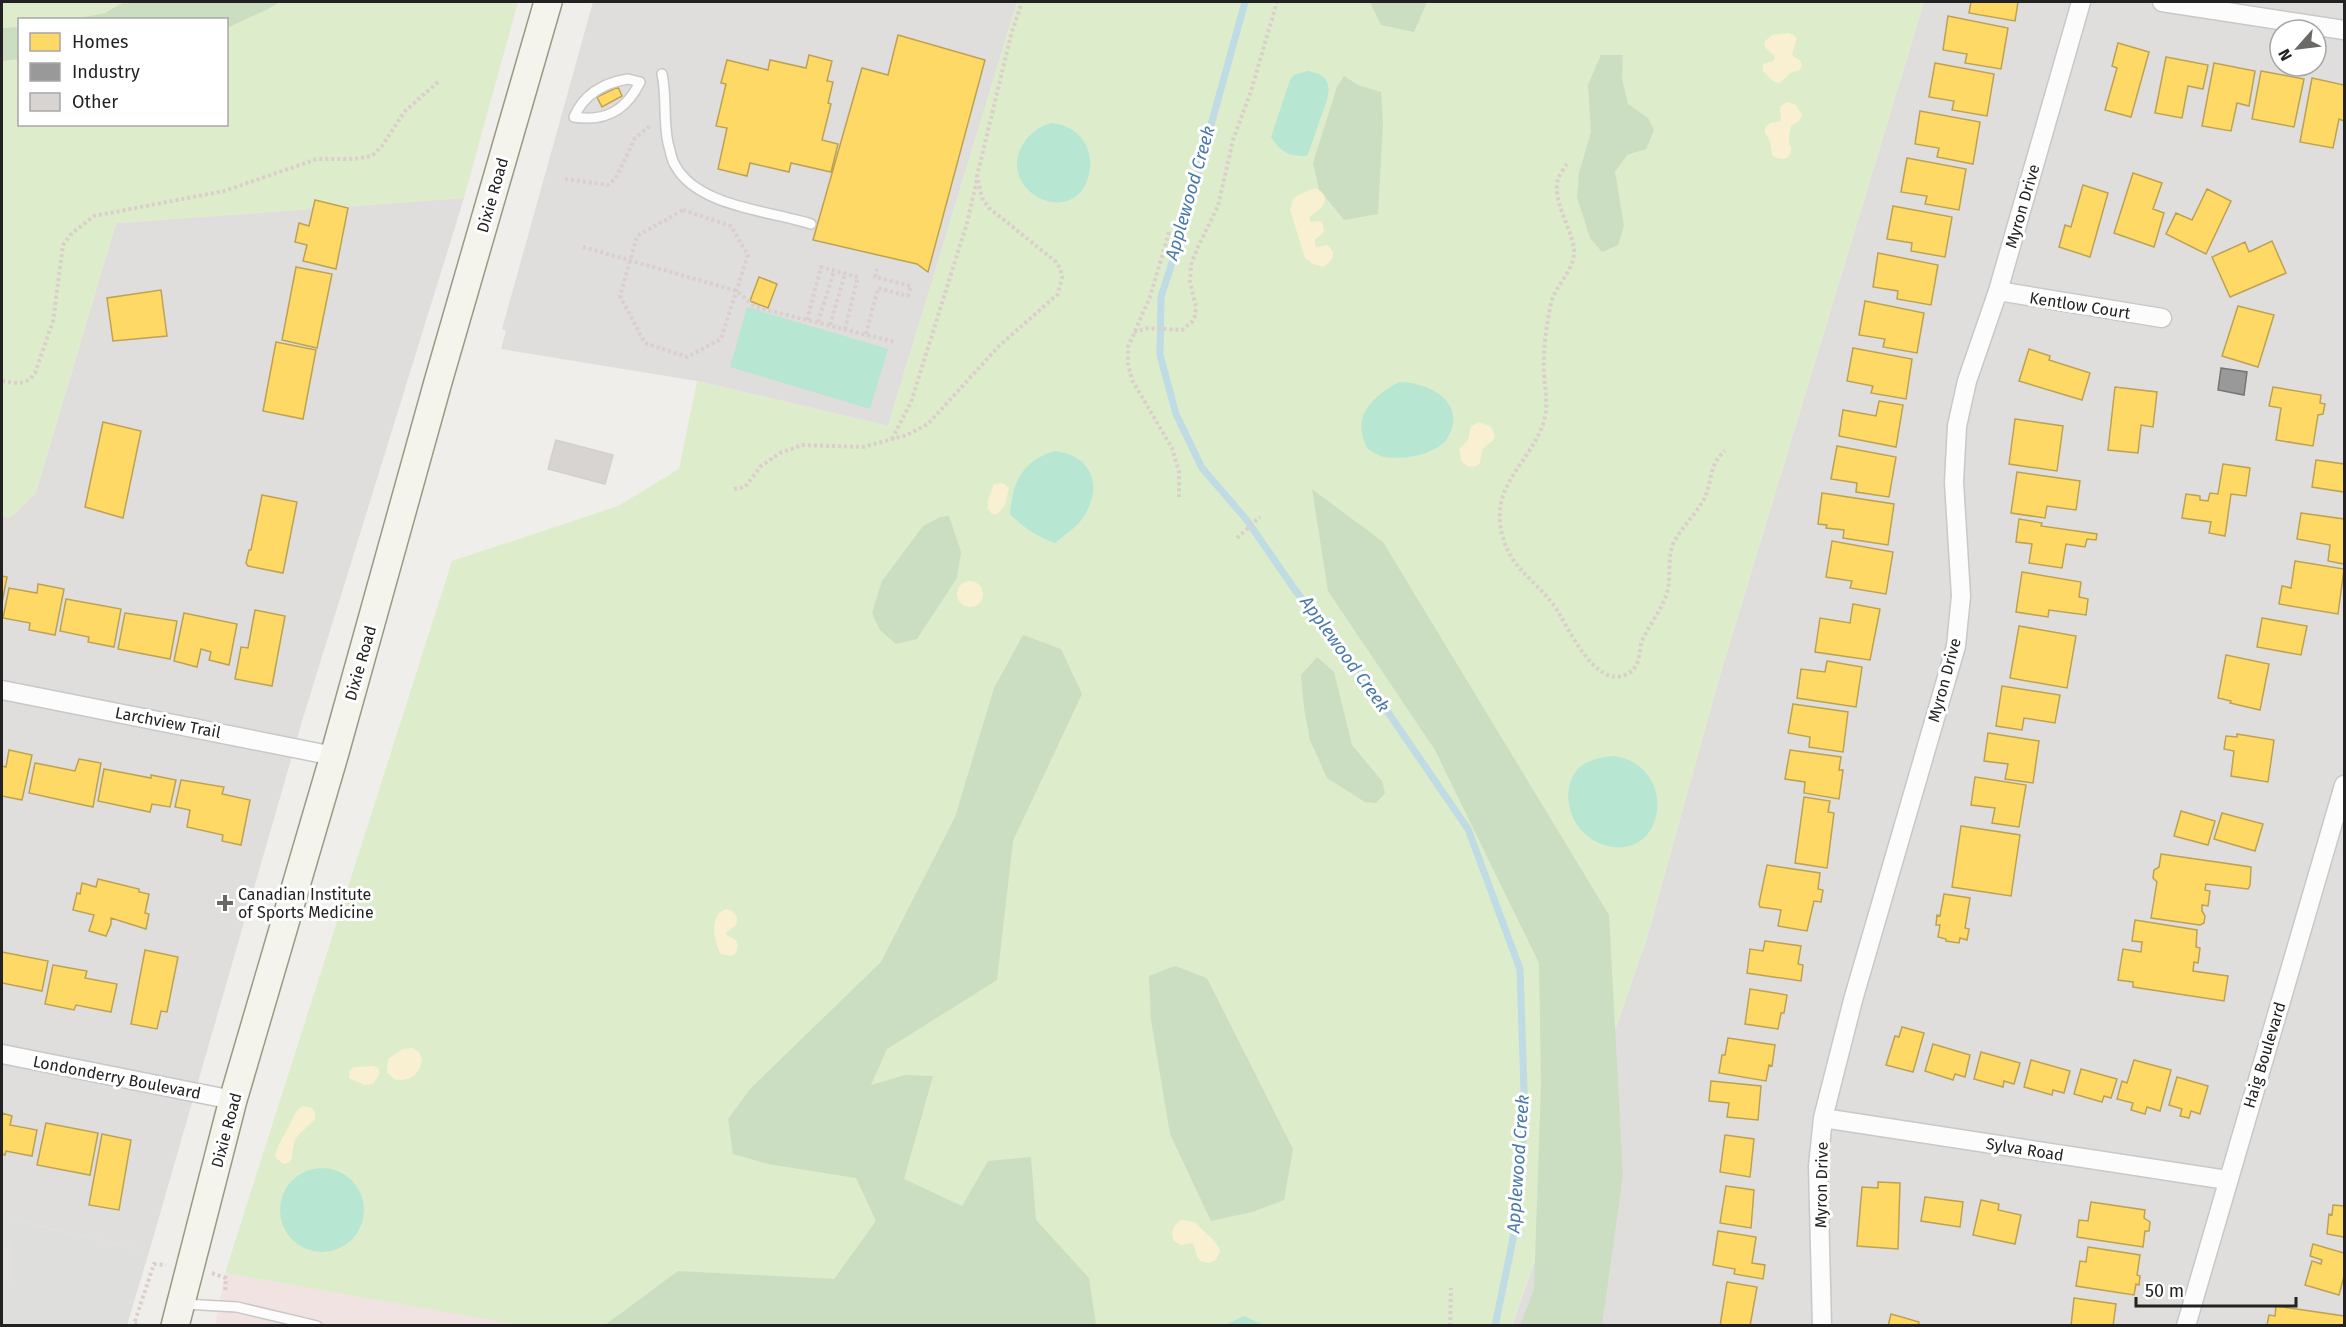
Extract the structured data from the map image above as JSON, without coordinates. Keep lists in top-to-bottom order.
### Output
{
  "streets": {
    "main road": ["Dixie Road"],
    "street": [
      "Myron Drive",
      "Kentlow Court",
      "Larchview Trail",
      "Haig Boulevard",
      "Londonderry Boulevard",
      "Sylva Road"
    ]
  },
  "crossings": [
    ["Dixie Road", "Larchview Trail"],
    ["Dixie Road", "Londonderry Boulevard"],
    ["Myron Drive", "Kentlow Court"],
    ["Myron Drive", "Sylva Road"],
    ["Haig Boulevard", "Sylva Road"]
  ],
  "water": ["Applewood Creek"],
  "places": {
    "health": ["Canadian Institute of Sports Medicine"]
  },
  "legend": ["Homes", "Industry", "Other"],
  "scale_bar": "50 m",
  "north": "bottom left"
}
